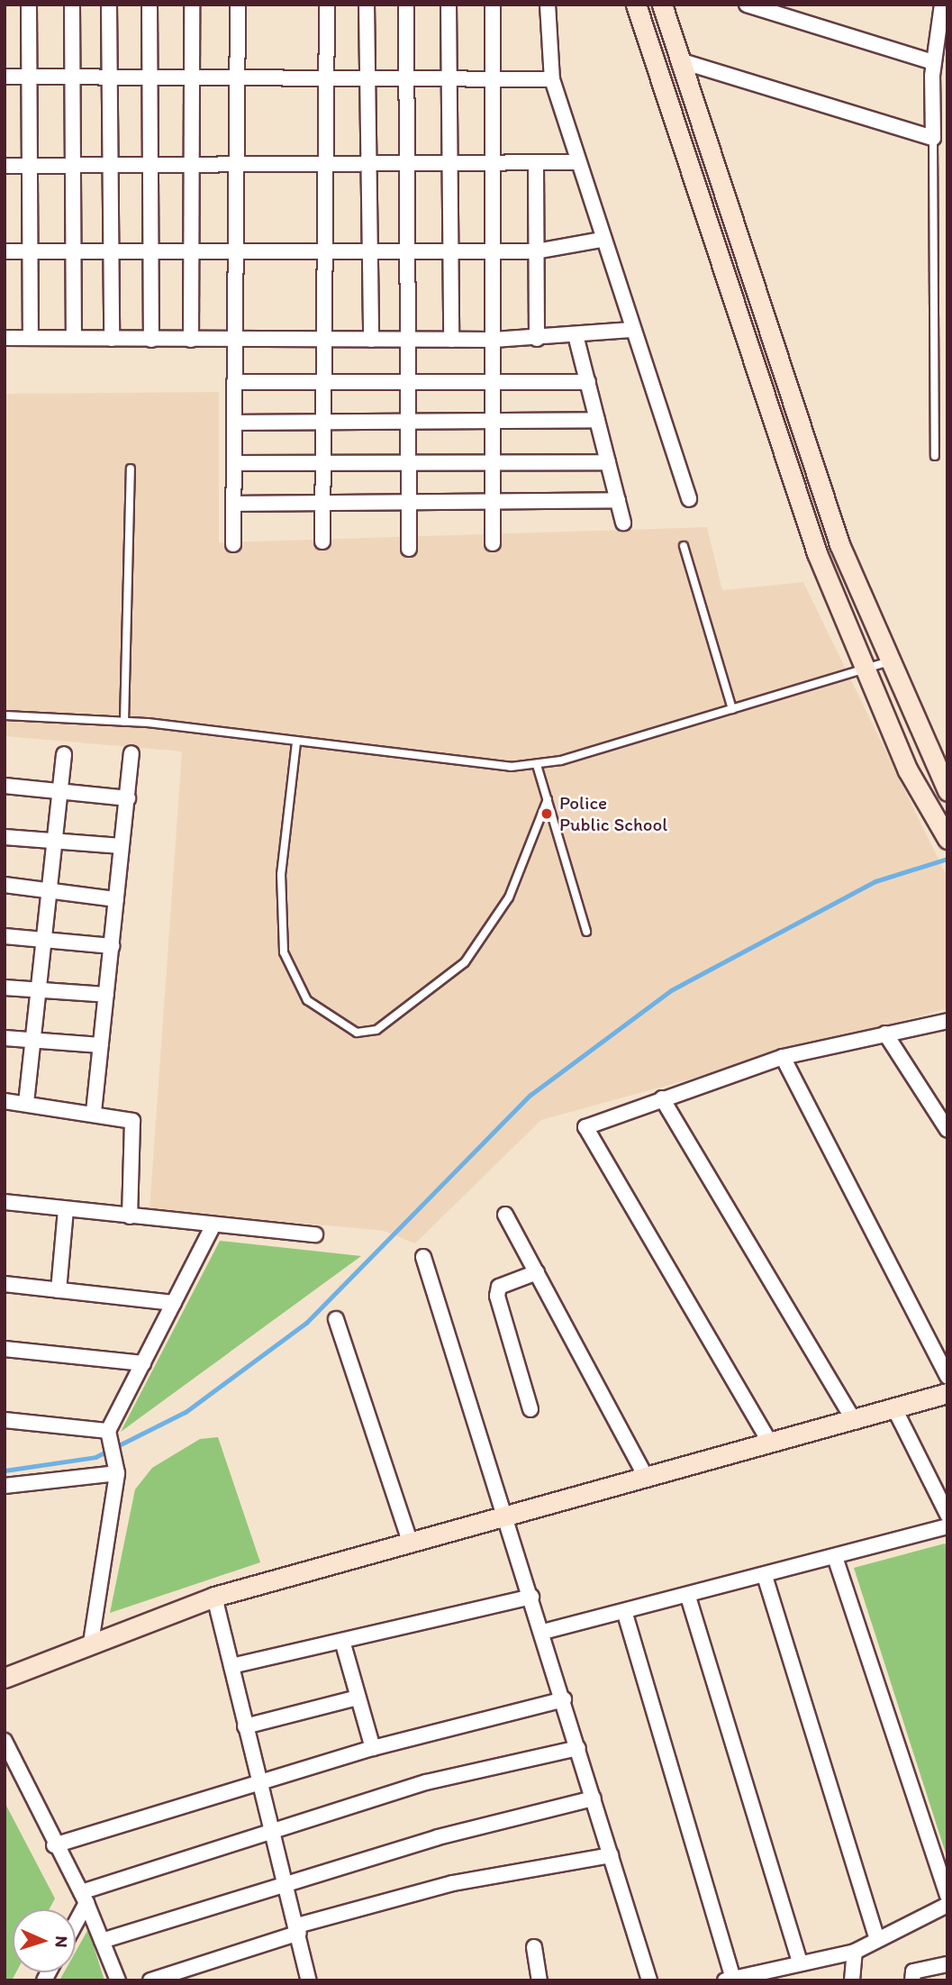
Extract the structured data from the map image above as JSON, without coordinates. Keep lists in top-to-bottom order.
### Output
{
  "places": ["Police Public School"],
  "north": "right"
}
